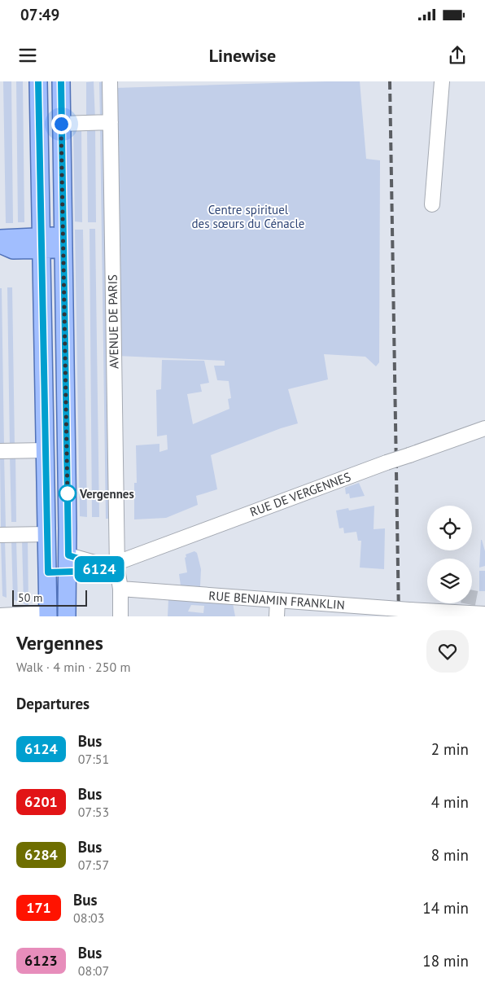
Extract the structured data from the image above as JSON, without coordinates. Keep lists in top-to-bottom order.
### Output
{
  "streets": {
    "street": ["AVENUE DE PARIS", "RUE DE VERGENNES", "RUE BENJAMIN FRANKLIN"]
  },
  "crossings": [
    ["AVENUE DE PARIS", "RUE DE VERGENNES"]
  ],
  "parks": ["Centre spirituel des sœurs du Cénacle"],
  "places": ["Vergennes"],
  "lines": ["bus line 6124"],
  "scale_bar": "50 m",
  "page": {
    "status": "07:49",
    "header": "Linewise",
    "on_map": "6124",
    "scale": "50 m",
    "heading": [
      ["Vergennes", "Walk · 4 min · 250 m"],
      "Departures"
    ],
    "list": [
      {
        "mark": "6124",
        "name": "Bus",
        "note": "07:51",
        "value": "2 min"
      },
      {
        "mark": "6201",
        "name": "Bus",
        "note": "07:53",
        "value": "4 min"
      },
      {
        "mark": "6284",
        "name": "Bus",
        "note": "07:57",
        "value": "8 min"
      },
      {
        "mark": "171",
        "name": "Bus",
        "note": "08:03",
        "value": "14 min"
      },
      {
        "mark": "6123",
        "name": "Bus",
        "note": "08:07",
        "value": "18 min"
      }
    ]
  }
}
